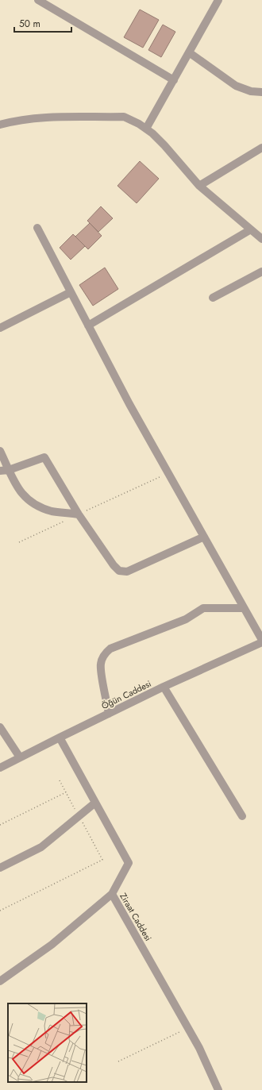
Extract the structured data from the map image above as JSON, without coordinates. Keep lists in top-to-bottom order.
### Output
{
  "streets": {
    "street": ["Öğün Caddesi", "Ziraat Caddesi"]
  },
  "crossings": [
    ["Öğün Caddesi", "Ziraat Caddesi"]
  ],
  "scale_bar": "50 m"
}
